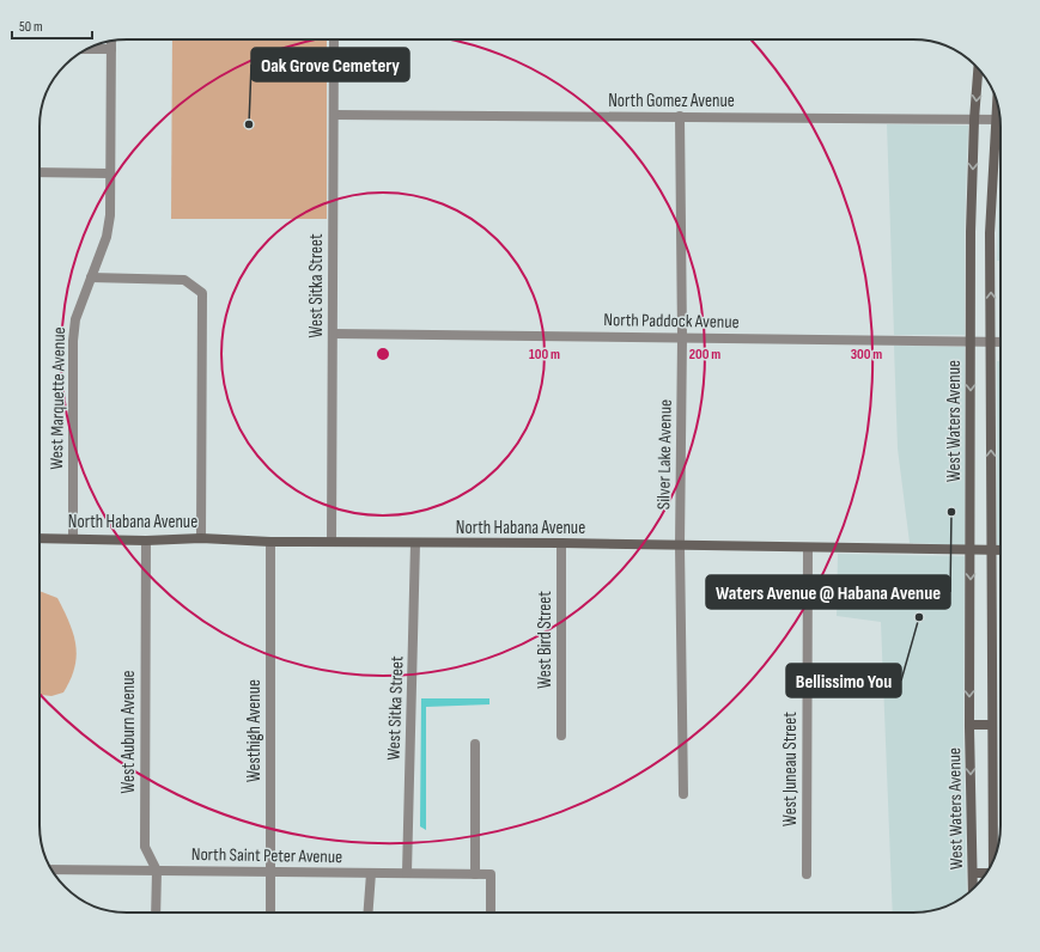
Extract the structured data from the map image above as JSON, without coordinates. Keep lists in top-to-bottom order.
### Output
{
  "streets": {
    "main road": ["West Waters Avenue", "North Habana Avenue"],
    "street": [
      "North Gomez Avenue",
      "West Sitka Street",
      "North Paddock Avenue",
      "West Marquette Avenue",
      "Silver Lake Avenue",
      "West Bird Street",
      "Westhigh Avenue",
      "West Auburn Avenue",
      "West Juneau Street",
      "North Saint Peter Avenue"
    ]
  },
  "crossings": [
    ["North Gomez Avenue", "West Sitka Street"],
    ["North Gomez Avenue", "West Waters Avenue"],
    ["North Gomez Avenue", "Silver Lake Avenue"],
    ["West Sitka Street", "North Paddock Avenue"],
    ["West Sitka Street", "North Habana Avenue"],
    ["West Sitka Street", "North Saint Peter Avenue"],
    ["North Paddock Avenue", "West Waters Avenue"],
    ["North Paddock Avenue", "Silver Lake Avenue"],
    ["West Marquette Avenue", "North Habana Avenue"],
    ["West Waters Avenue", "North Habana Avenue"],
    ["Silver Lake Avenue", "North Habana Avenue"],
    ["North Habana Avenue", "West Bird Street"],
    ["North Habana Avenue", "Westhigh Avenue"],
    ["North Habana Avenue", "West Auburn Avenue"],
    ["North Habana Avenue", "West Juneau Street"],
    ["Westhigh Avenue", "North Saint Peter Avenue"],
    ["West Auburn Avenue", "North Saint Peter Avenue"]
  ],
  "places": ["Oak Grove Cemetery", "Waters Avenue @ Habana Avenue", "Bellissimo You"],
  "scale_bar": "50 m",
  "rings": ["100 m", "200 m", "300 m"]
}
